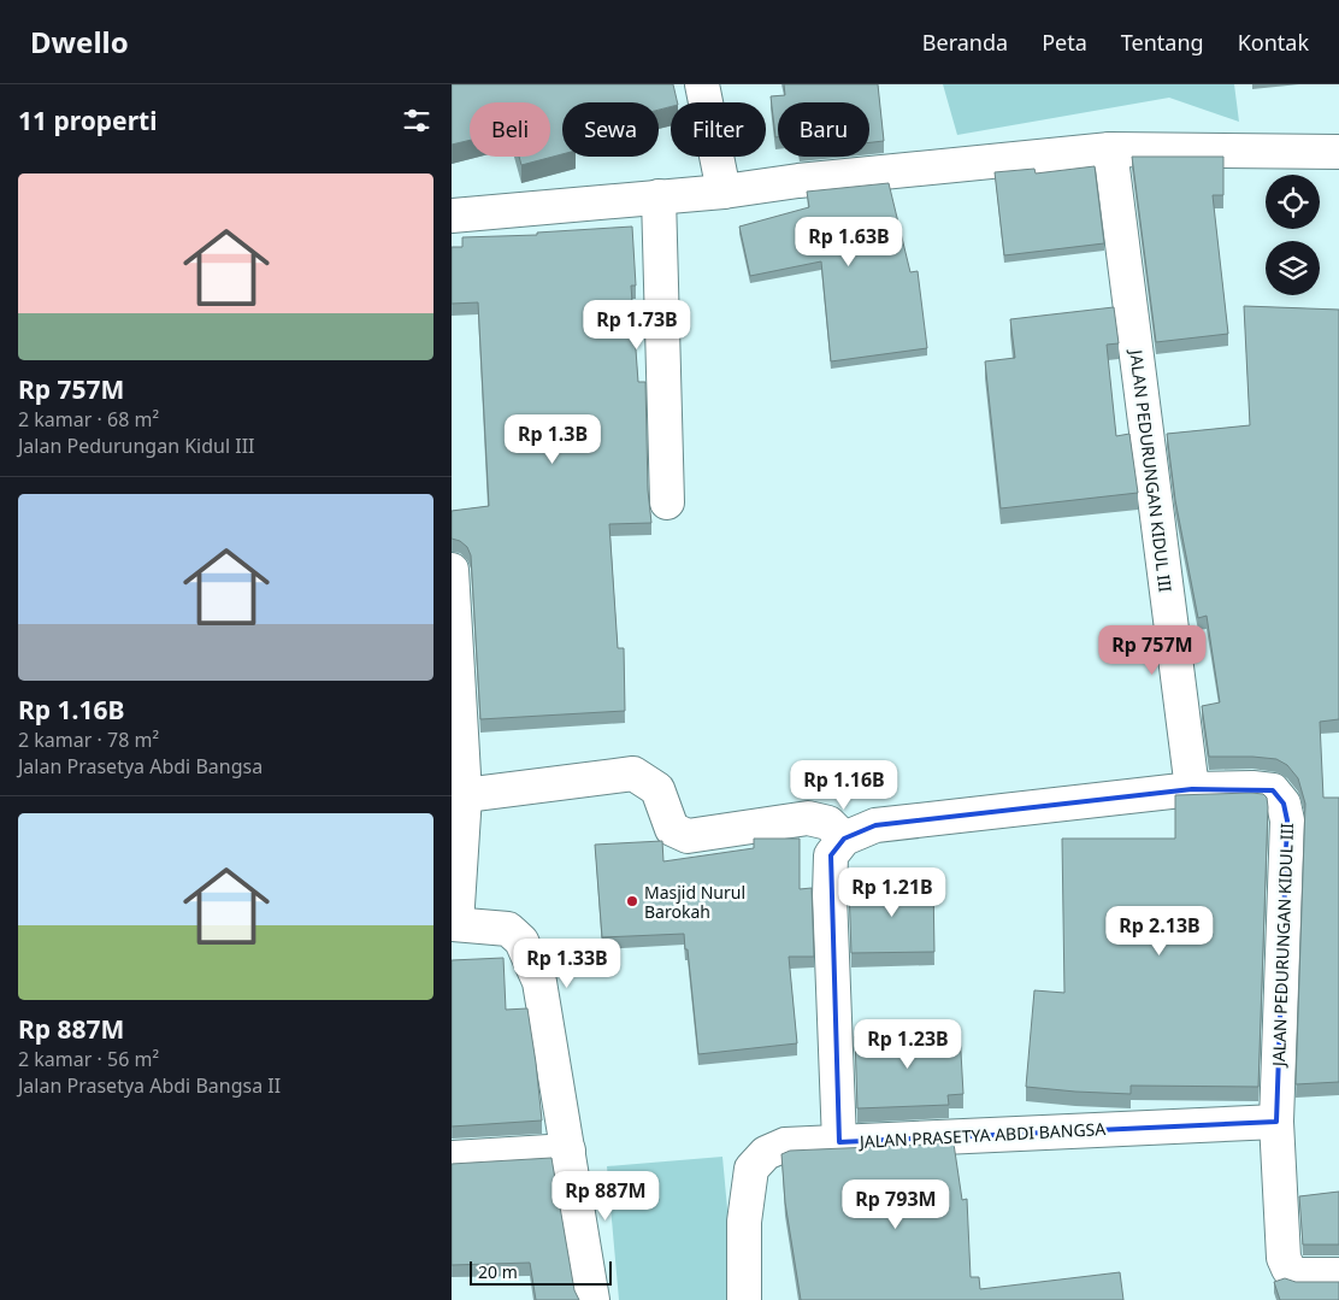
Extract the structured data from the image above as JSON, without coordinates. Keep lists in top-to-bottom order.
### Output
{
  "streets": {
    "street": ["JALAN PEDURUNGAN KIDUL III", "JALAN PRASETYA ABDI BANGSA"]
  },
  "crossings": [
    ["JALAN PEDURUNGAN KIDUL III", "JALAN PRASETYA ABDI BANGSA"]
  ],
  "places": ["Masjid Nurul Barokah"],
  "scale_bar": "20 m",
  "page": {
    "header": "Dwello",
    "nav": [
      "Beranda",
      "Peta",
      "Tentang",
      "Kontak"
    ],
    "heading": "11 properti",
    "chip": [
      "Beli",
      "Sewa",
      "Filter",
      "Baru"
    ],
    "list": [
      {
        "name": "Rp 757M",
        "note": "2 kamar · 68 m² · Jalan Pedurungan Kidul III"
      },
      {
        "name": "Rp 1.16B",
        "note": "2 kamar · 78 m² · Jalan Prasetya Abdi Bangsa"
      },
      {
        "name": "Rp 887M",
        "note": "2 kamar · 56 m² · Jalan Prasetya Abdi Bangsa II"
      }
    ],
    "price": [
      "Rp 1.63B",
      "Rp 1.73B",
      "Rp 1.3B",
      "Rp 757M",
      "Rp 1.16B",
      "Rp 1.21B",
      "Rp 2.13B",
      "Rp 1.33B",
      "Rp 1.23B",
      "Rp 887M",
      "Rp 793M"
    ],
    "scale": "20 m"
  }
}
